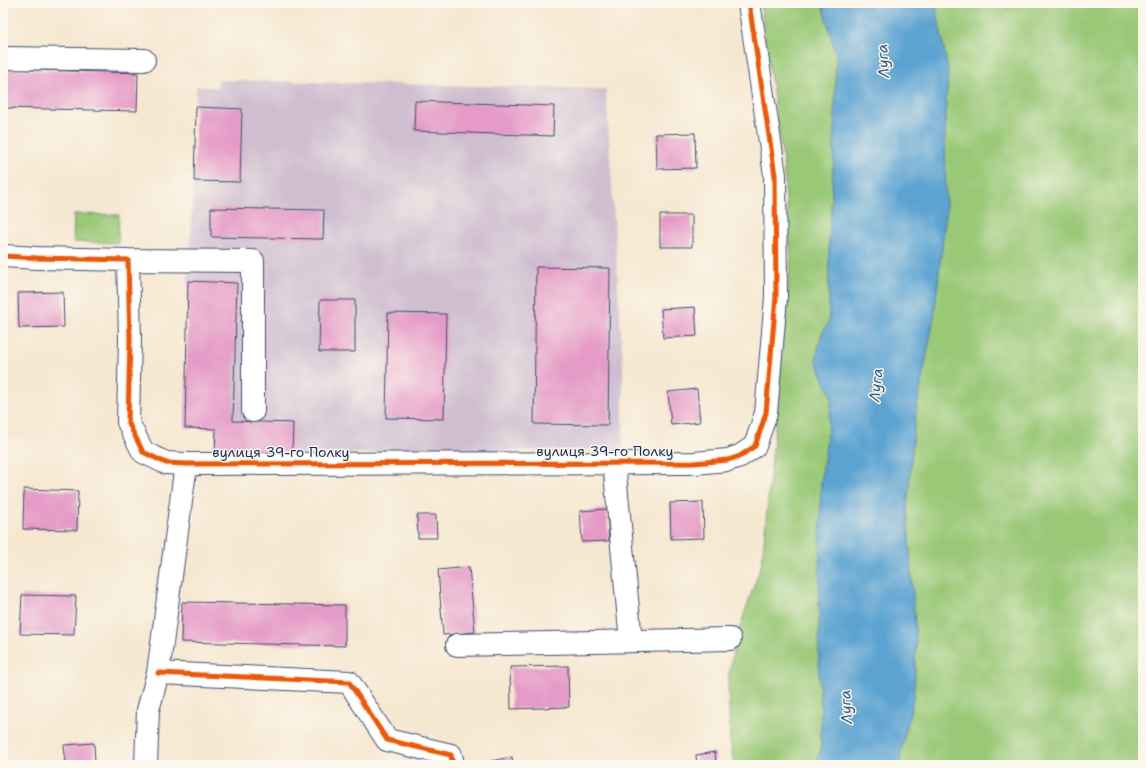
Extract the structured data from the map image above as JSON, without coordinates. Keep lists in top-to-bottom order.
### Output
{
  "streets": {
    "street": ["вулиця 39-го Полку"]
  },
  "water": ["Луга"]
}
